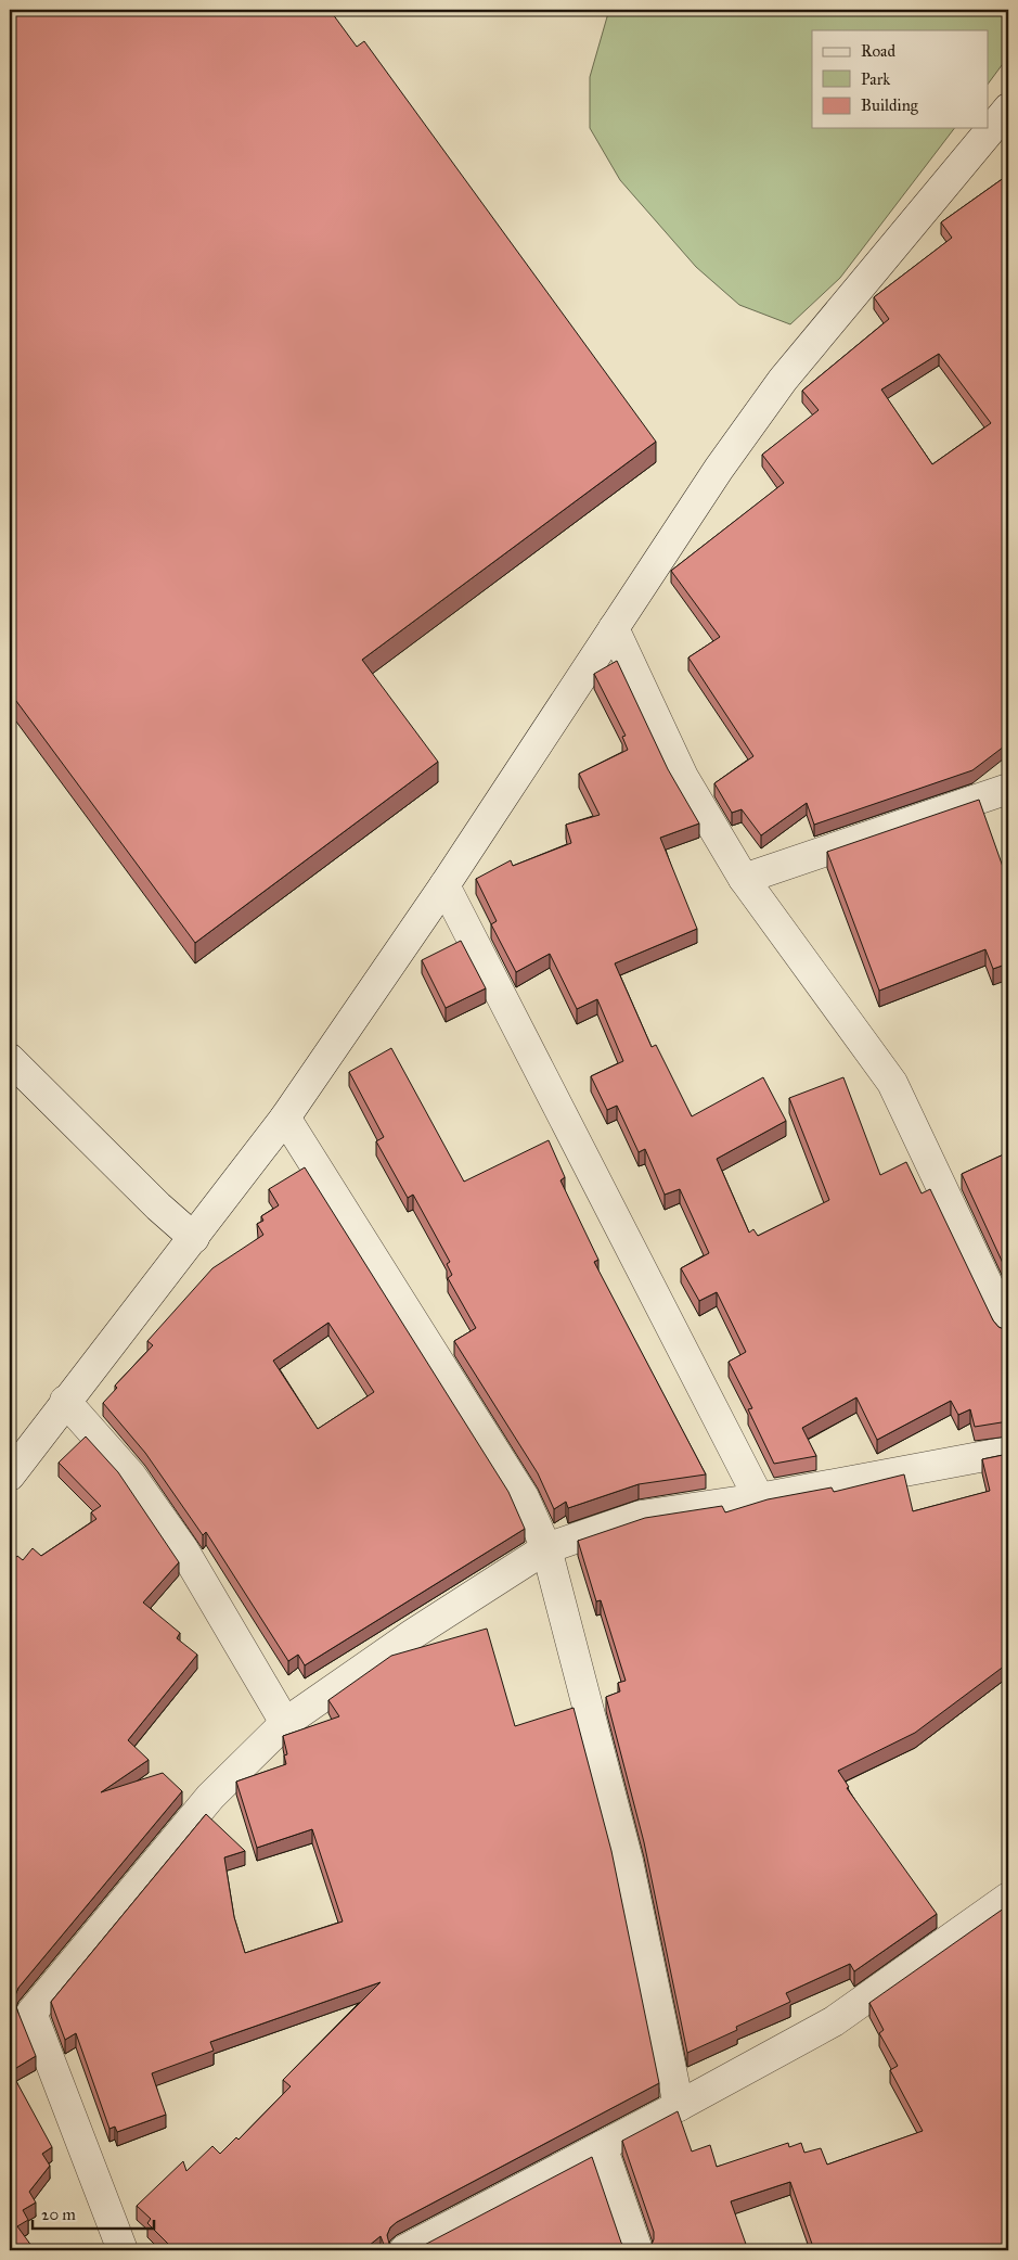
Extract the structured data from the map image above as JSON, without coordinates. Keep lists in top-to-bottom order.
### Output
{
  "legend": ["Road", "Park", "Building"],
  "scale_bar": "20 m"
}
